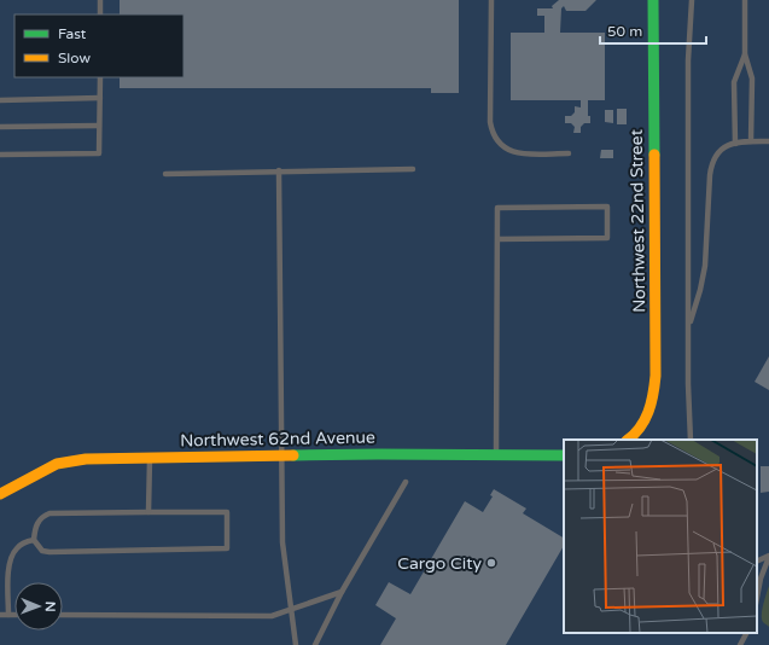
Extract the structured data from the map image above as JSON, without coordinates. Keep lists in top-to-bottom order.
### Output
{
  "streets": {
    "street": ["Northwest 22nd Street", "Northwest 62nd Avenue"]
  },
  "places": ["Cargo City"],
  "legend": ["Fast", "Slow"],
  "scale_bar": "50 m",
  "north": "right"
}
